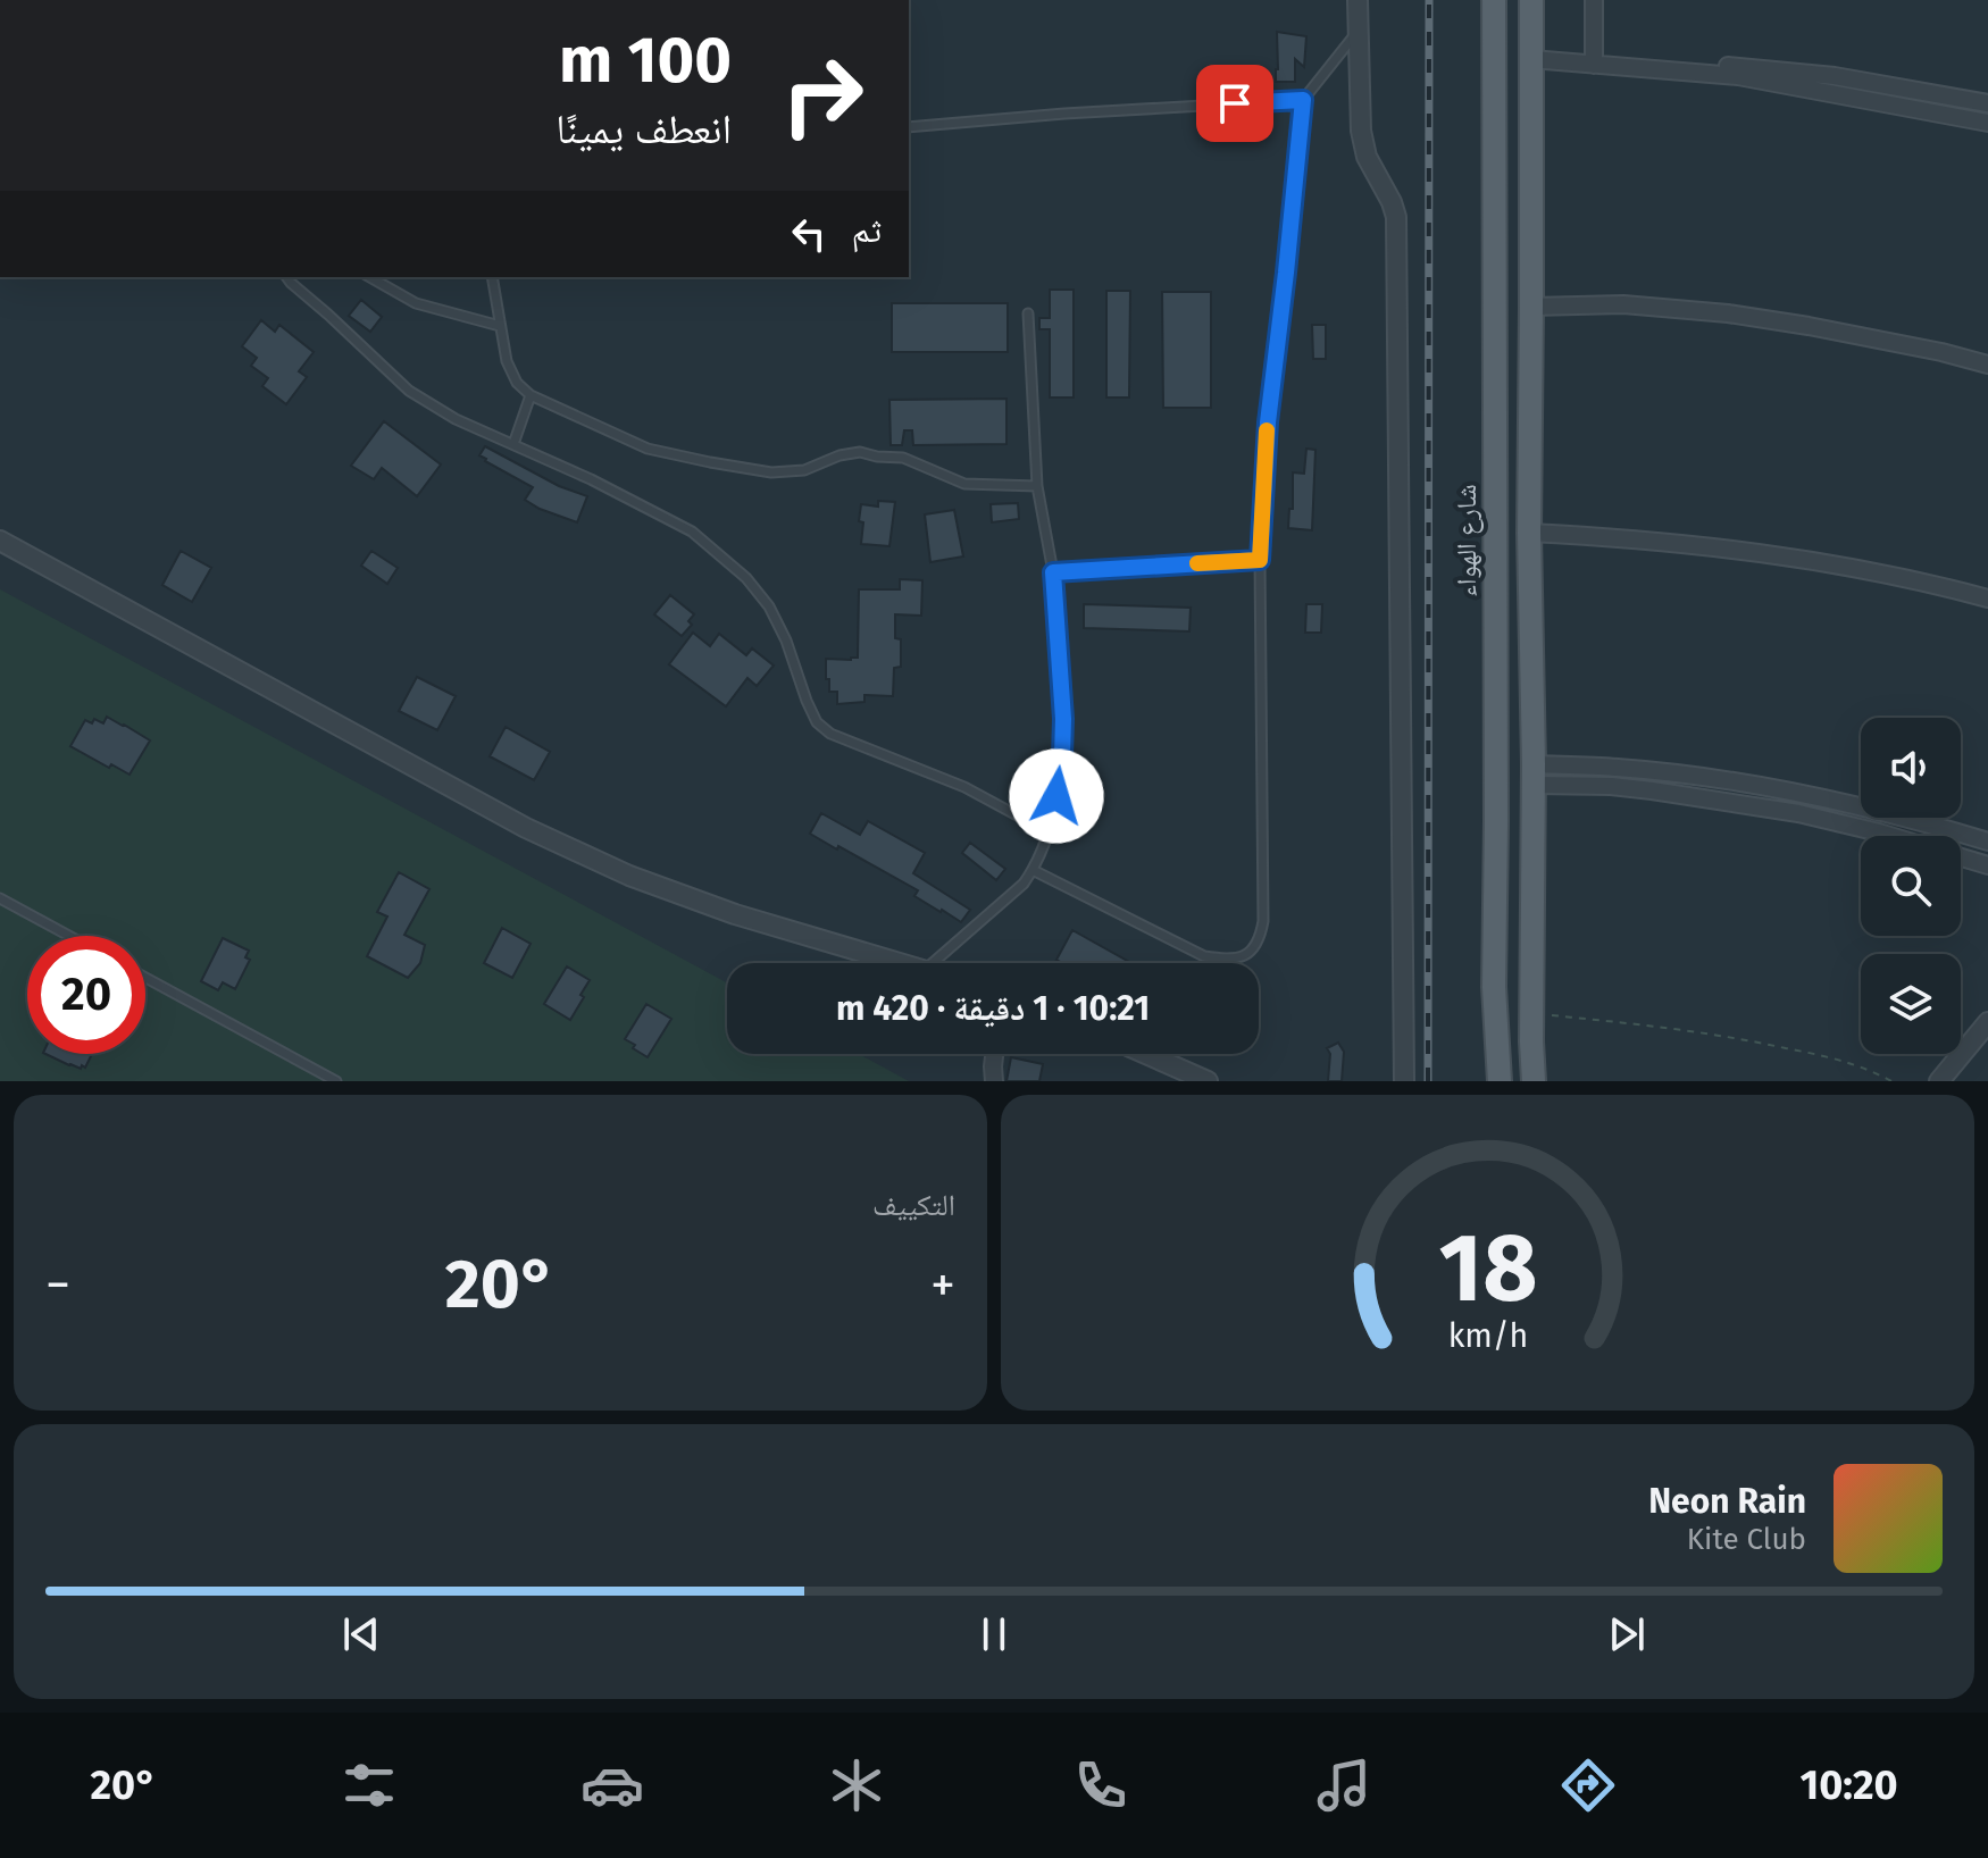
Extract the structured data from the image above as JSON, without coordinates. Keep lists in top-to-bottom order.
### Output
{
  "streets": {
    "main road": ["شارع الهواء"]
  },
  "page": {
    "turn": ["100 m", "انعطف يمينًا"],
    "then": "ثم",
    "limit": "20",
    "trip": "10:21 · 1 دقيقة · 420 m",
    "tile": "التكييف",
    "heat": ["−", "20°", "+"],
    "song": ["Neon Rain", "Kite Club"],
    "tabs": ["10:20", "20°"],
    "gauge": ["18", "km/h"]
  }
}
